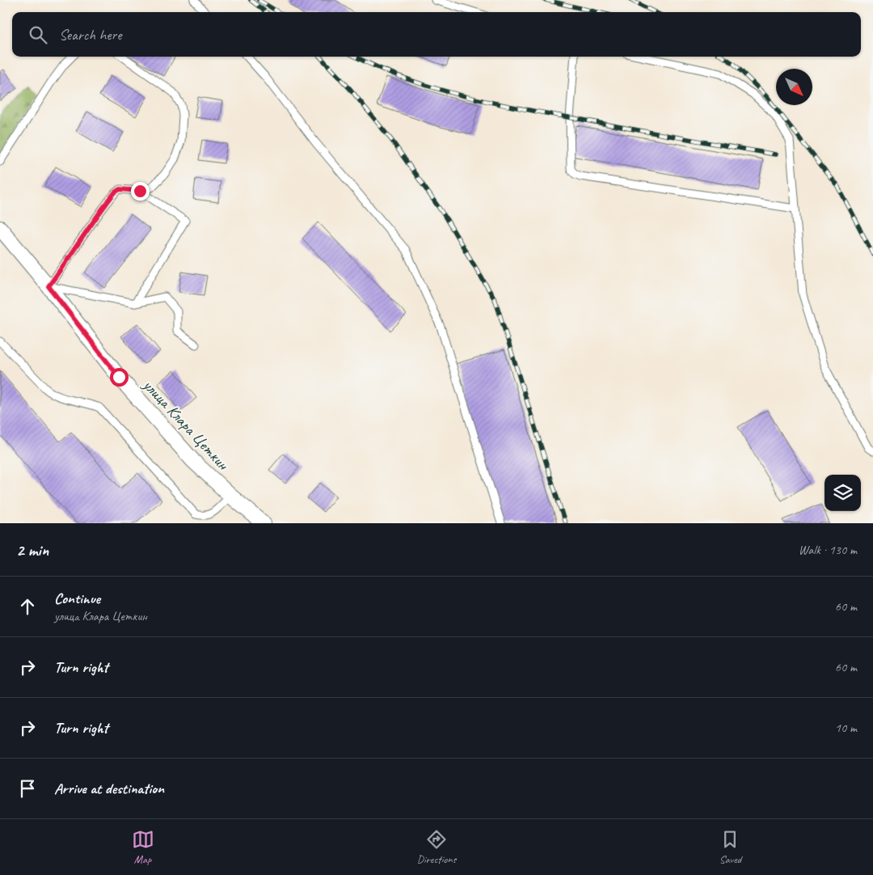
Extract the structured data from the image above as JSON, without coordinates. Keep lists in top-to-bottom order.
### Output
{
  "streets": {
    "street": ["улица Клара Цеткин"]
  },
  "north": "bottom right",
  "page": {
    "search": "Search here",
    "heading": ["2 min", "Walk · 130 m"],
    "list": [
      ["Continue", "улица Клара Цеткин", "60 m"],
      ["Turn right", "60 m"],
      ["Turn right", "10 m"],
      "Arrive at destination"
    ],
    "nav": ["Map", "Directions", "Saved"]
  }
}
